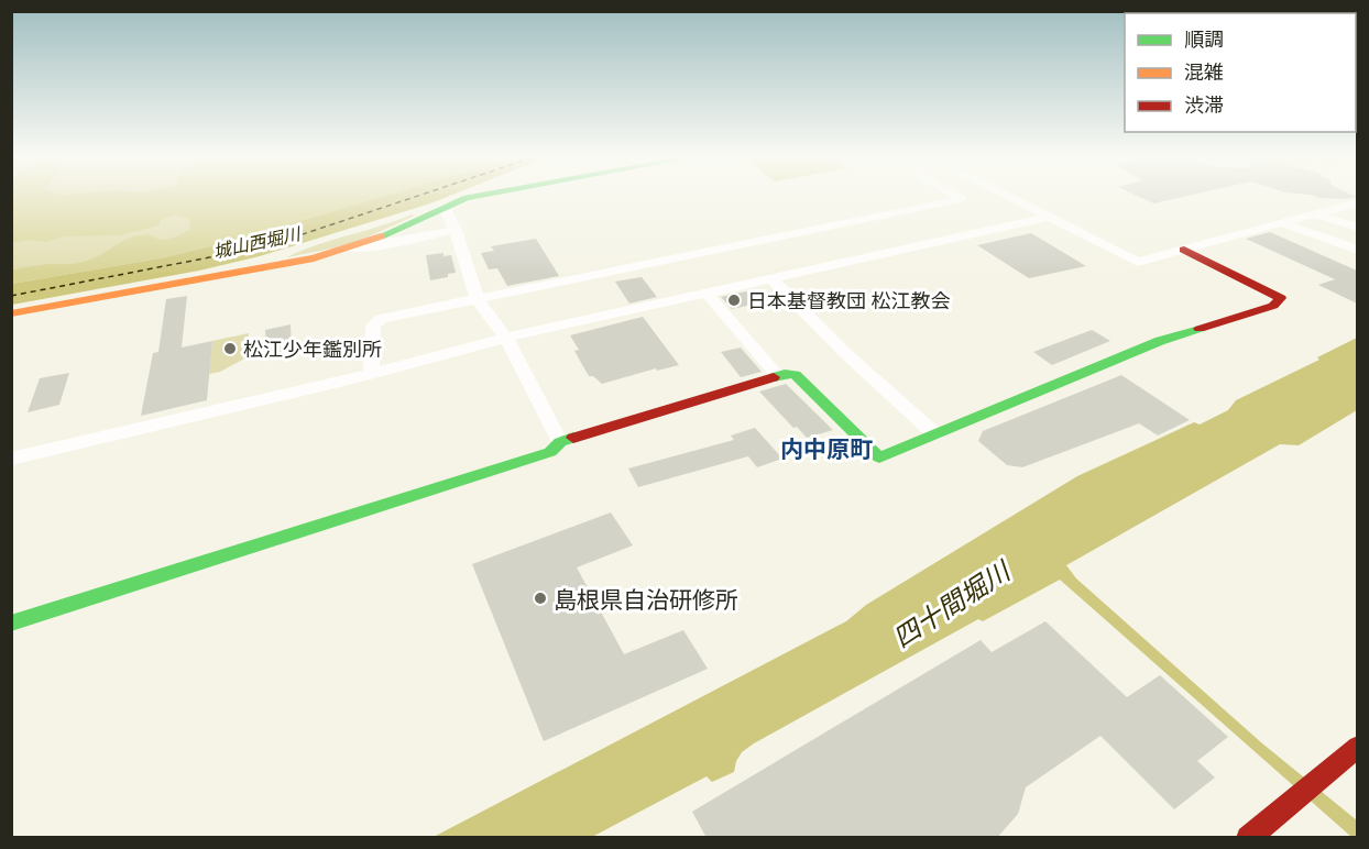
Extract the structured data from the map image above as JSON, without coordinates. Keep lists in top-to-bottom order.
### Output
{
  "districts": ["内中原町"],
  "water": ["城山西堀川", "四十間堀川"],
  "places": ["日本基督教団 松江教会", "松江少年鑑別所", "島根県自治研修所"],
  "legend": ["順調", "混雑", "渋滞"]
}
